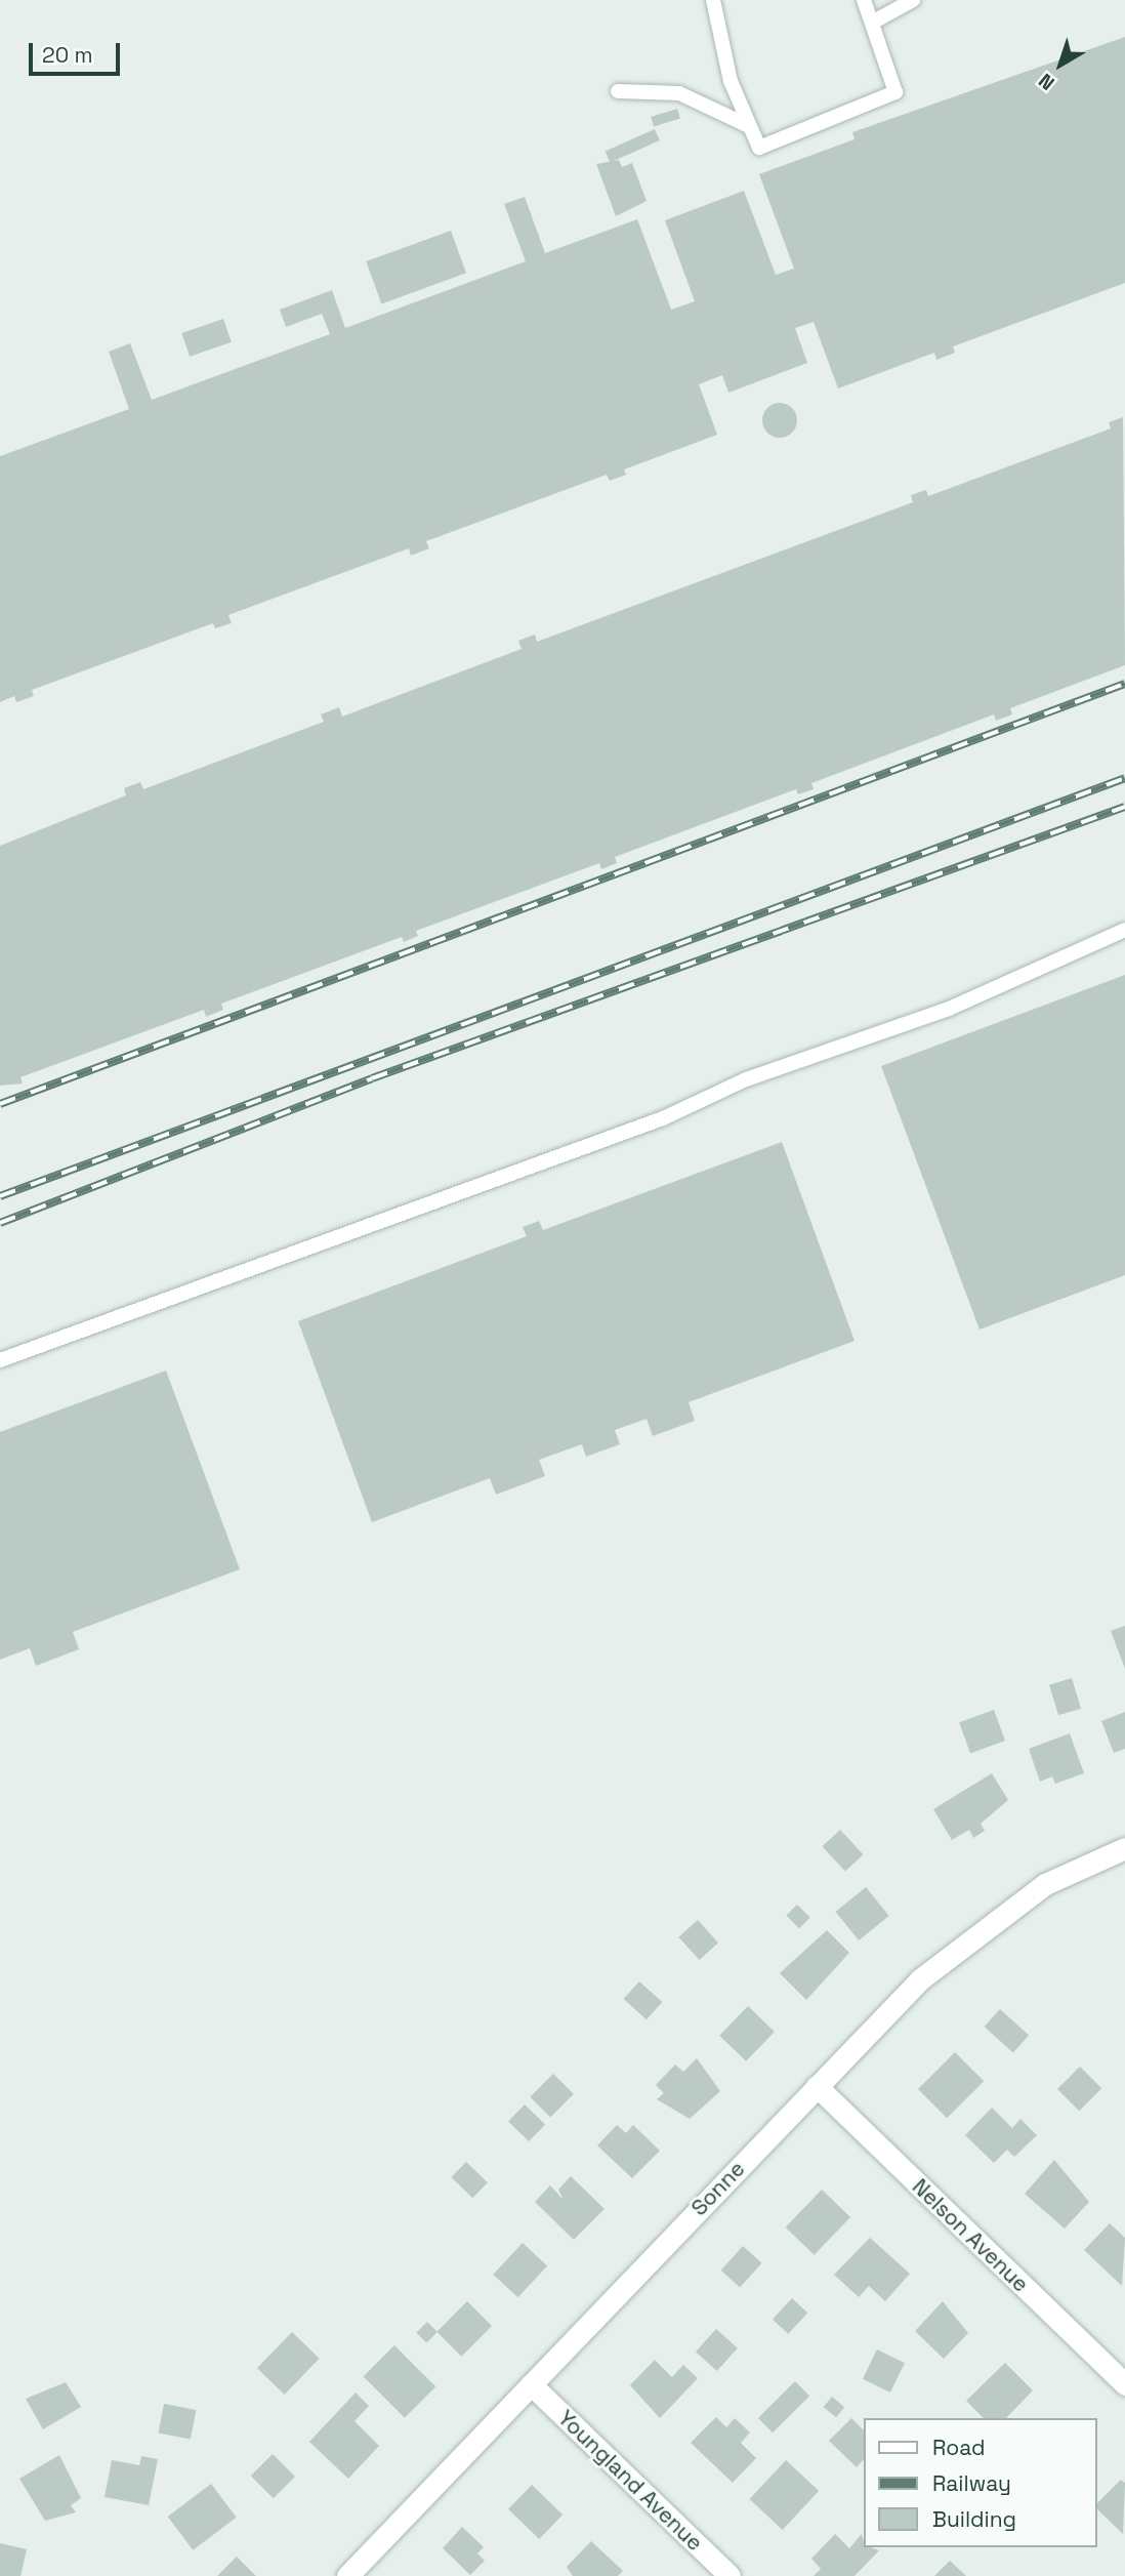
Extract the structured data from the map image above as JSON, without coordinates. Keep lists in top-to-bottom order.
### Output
{
  "streets": {
    "street": ["Sonne", "Nelson Avenue", "Youngland Avenue"]
  },
  "crossings": [
    ["Sonne", "Nelson Avenue"],
    ["Sonne", "Youngland Avenue"]
  ],
  "legend": ["Road", "Railway", "Building"],
  "scale_bar": "20 m",
  "north": "bottom left"
}
